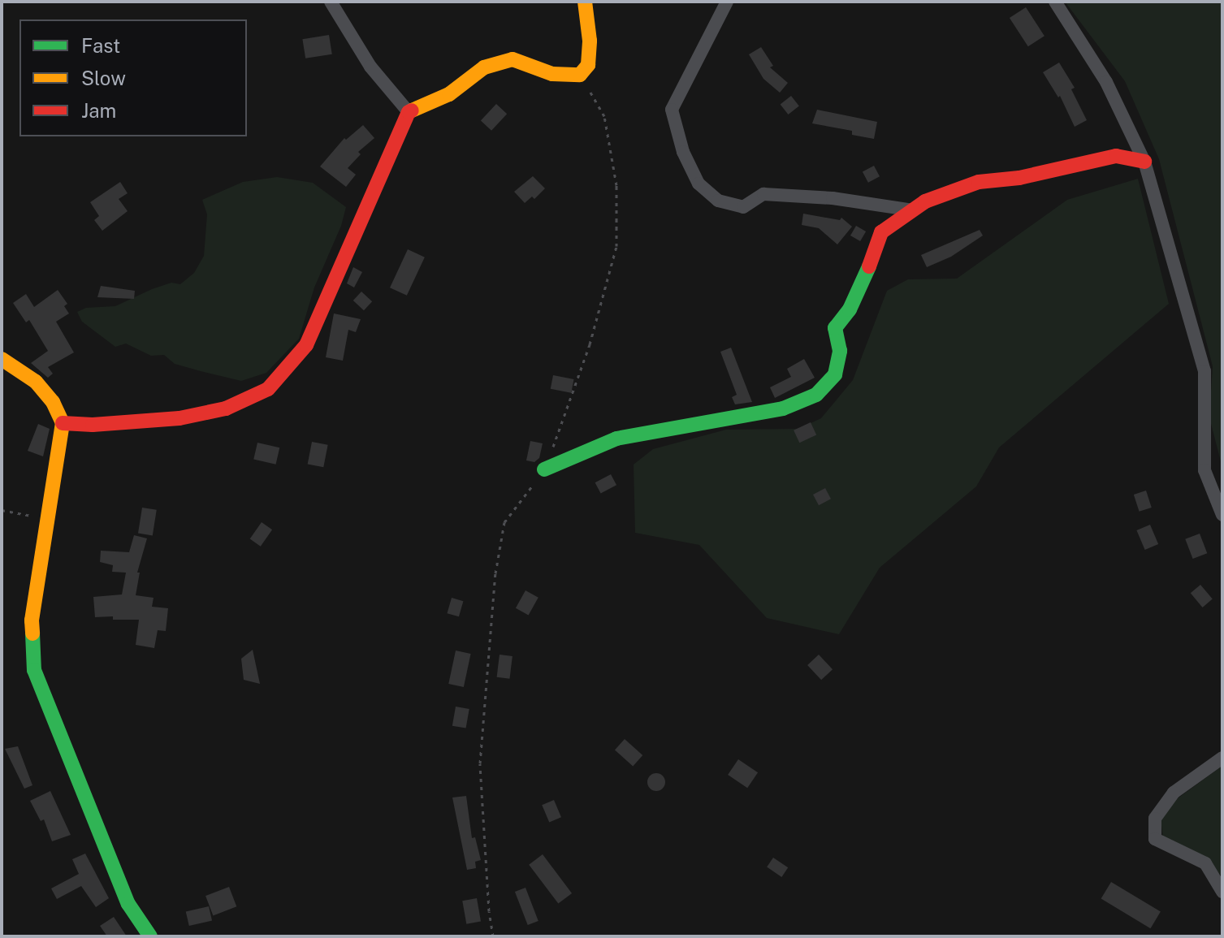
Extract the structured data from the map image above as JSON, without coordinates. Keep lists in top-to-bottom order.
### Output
{
  "legend": ["Fast", "Slow", "Jam"]
}
